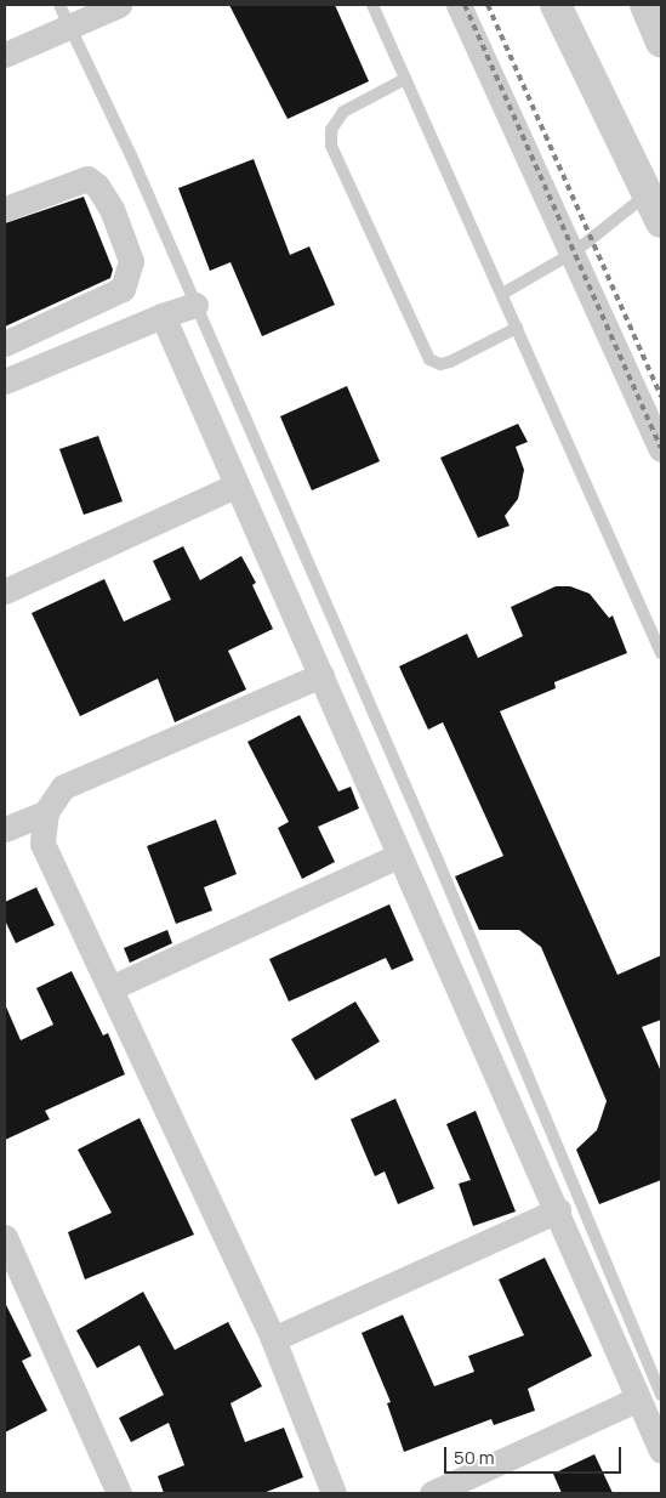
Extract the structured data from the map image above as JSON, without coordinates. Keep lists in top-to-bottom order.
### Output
{
  "scale_bar": "50 m"
}
